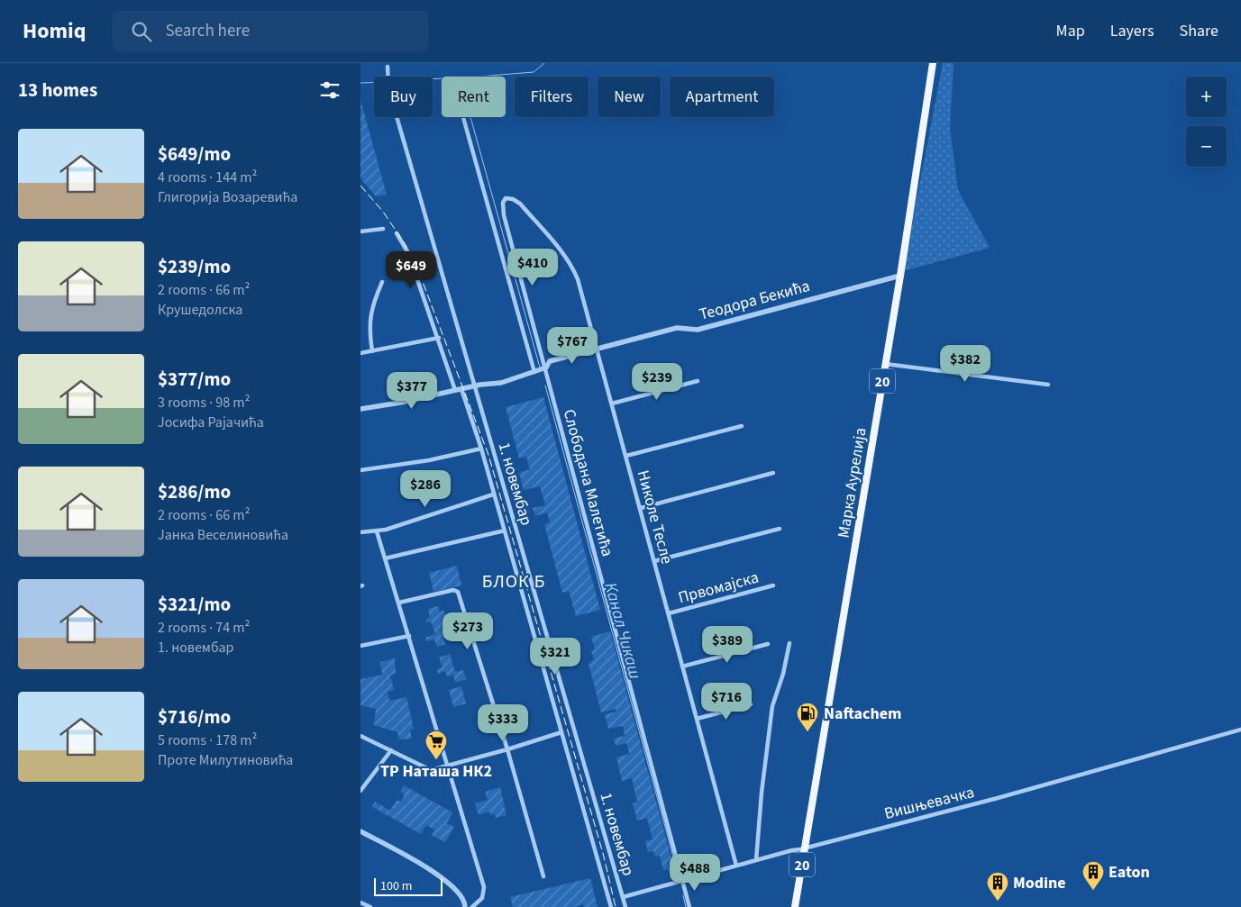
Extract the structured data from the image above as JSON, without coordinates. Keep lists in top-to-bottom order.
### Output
{
  "streets": {
    "main road": ["20", "Марка Аурелија"],
    "street": [
      "Теодора Бекића",
      "Слободана Малетића",
      "1. новембар",
      "Николе Тесле",
      "Првомајска",
      "Вишњевачка"
    ]
  },
  "crossings": [
    ["Теодора Бекића", "Слободана Малетића"],
    ["Теодора Бекића", "Марка Аурелија"],
    ["Теодора Бекића", "1. новембар"],
    ["Теодора Бекића", "Николе Тесле"],
    ["Слободана Малетића", "Николе Тесле"],
    ["Слободана Малетића", "Вишњевачка"],
    ["Марка Аурелија", "Вишњевачка"],
    ["1. новембар", "Вишњевачка"],
    ["Николе Тесле", "Првомајска"],
    ["Николе Тесле", "Вишњевачка"]
  ],
  "districts": ["БЛОК Б"],
  "water": ["Канал Чикаш"],
  "places": {
    "fuel station": ["Naftachem"],
    "supermarket": ["ТР Наташа НК2"],
    "building": ["Eaton", "Modine"]
  },
  "scale_bar": "100 m",
  "page": {
    "header": "Homiq",
    "search": "Search here",
    "nav": ["Map", "Layers", "Share"],
    "heading": "13 homes",
    "map_buttons": ["+", "−"],
    "chip": [
      "Buy",
      "Rent",
      "Filters",
      "New",
      "Apartment"
    ],
    "list": [
      {
        "name": "$649/mo",
        "note": "4 rooms · 144 m² · Глигорија Возаревића"
      },
      {
        "name": "$239/mo",
        "note": "2 rooms · 66 m² · Крушедолска"
      },
      {
        "name": "$377/mo",
        "note": "3 rooms · 98 m² · Јосифа Рајачића"
      },
      {
        "name": "$286/mo",
        "note": "2 rooms · 66 m² · Јанка Веселиновића"
      },
      {
        "name": "$321/mo",
        "note": "2 rooms · 74 m² · 1. новембар"
      },
      {
        "name": "$716/mo",
        "note": "5 rooms · 178 m² · Проте Милутиновића"
      }
    ],
    "price": [
      "$410",
      "$649",
      "$767",
      "$382",
      "$239",
      "$377",
      "$286",
      "$273",
      "$389",
      "$321",
      "$716",
      "$333",
      "$488"
    ],
    "scale": "100 m"
  }
}
